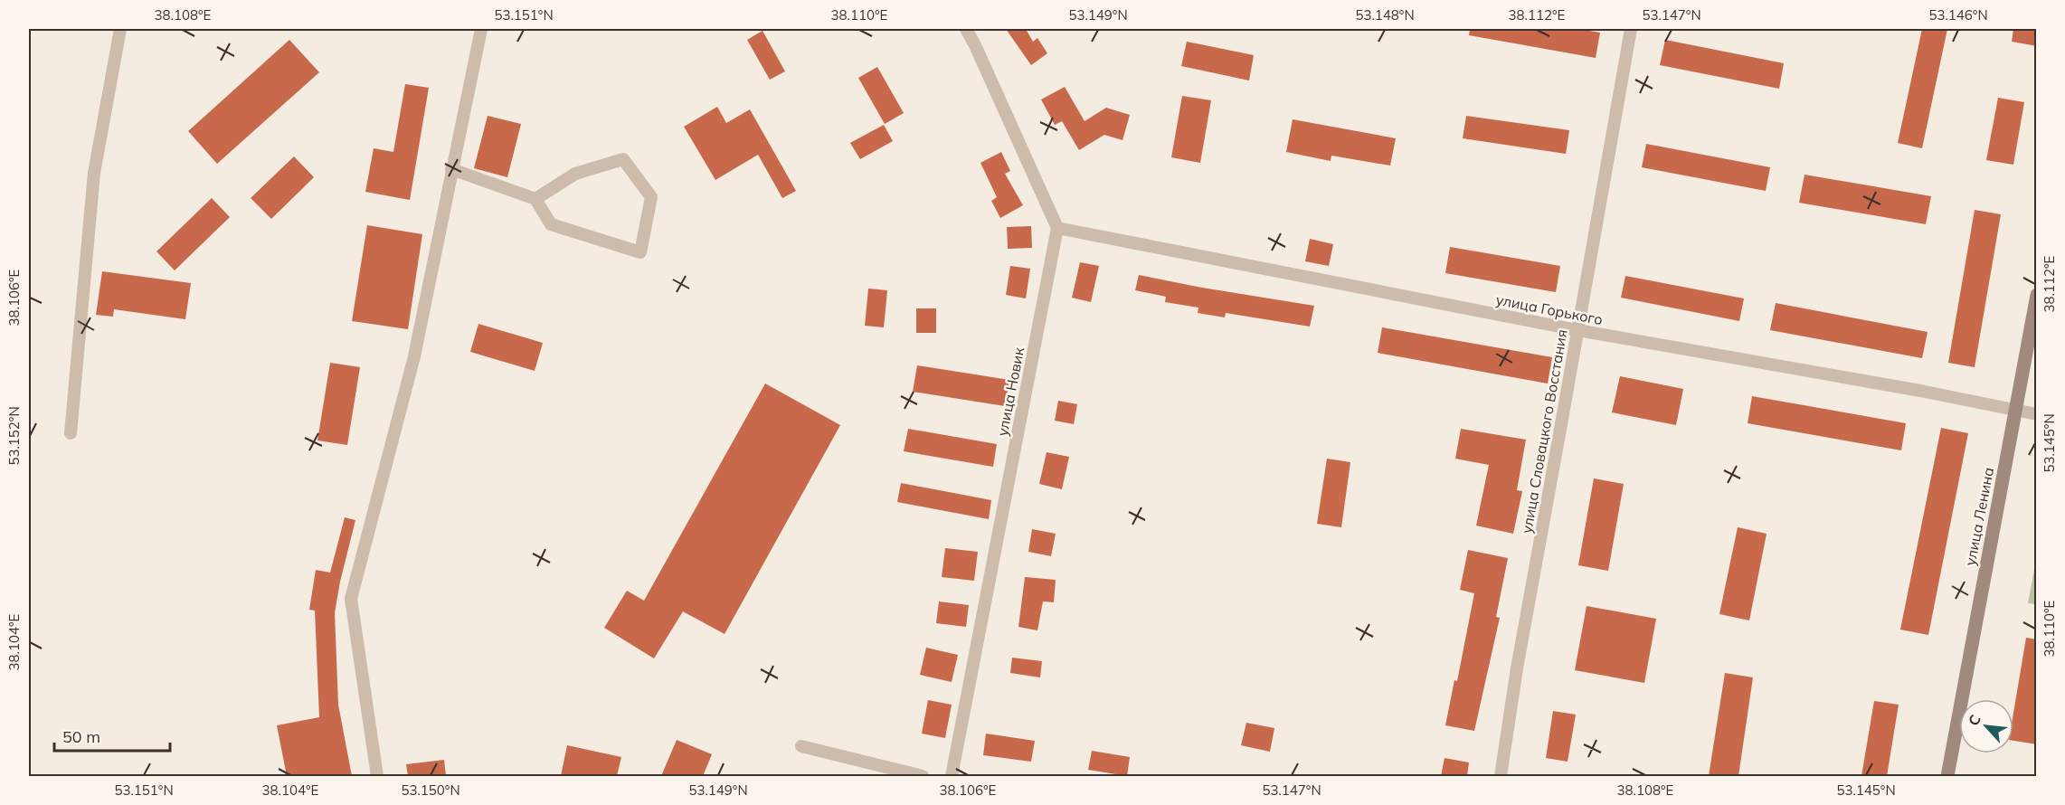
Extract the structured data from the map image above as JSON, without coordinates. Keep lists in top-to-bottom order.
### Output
{
  "streets": {
    "main road": ["улица Ленина"],
    "street": ["улица Горького", "улица Новик", "улица Словацкого Восстания"]
  },
  "crossings": [
    ["улица Горького", "улица Новик"],
    ["улица Горького", "улица Словацкого Восстания"],
    ["улица Горького", "улица Ленина"]
  ],
  "scale_bar": "50 m",
  "north": "top left",
  "coordinates": [
    "38.108°E",
    "53.151°N",
    "38.110°E",
    "53.149°N",
    "53.148°N",
    "38.112°E",
    "53.147°N",
    "53.146°N",
    "38.106°E",
    "53.152°N",
    "53.145°N",
    "38.104°E",
    "53.150°N"
  ]
}
